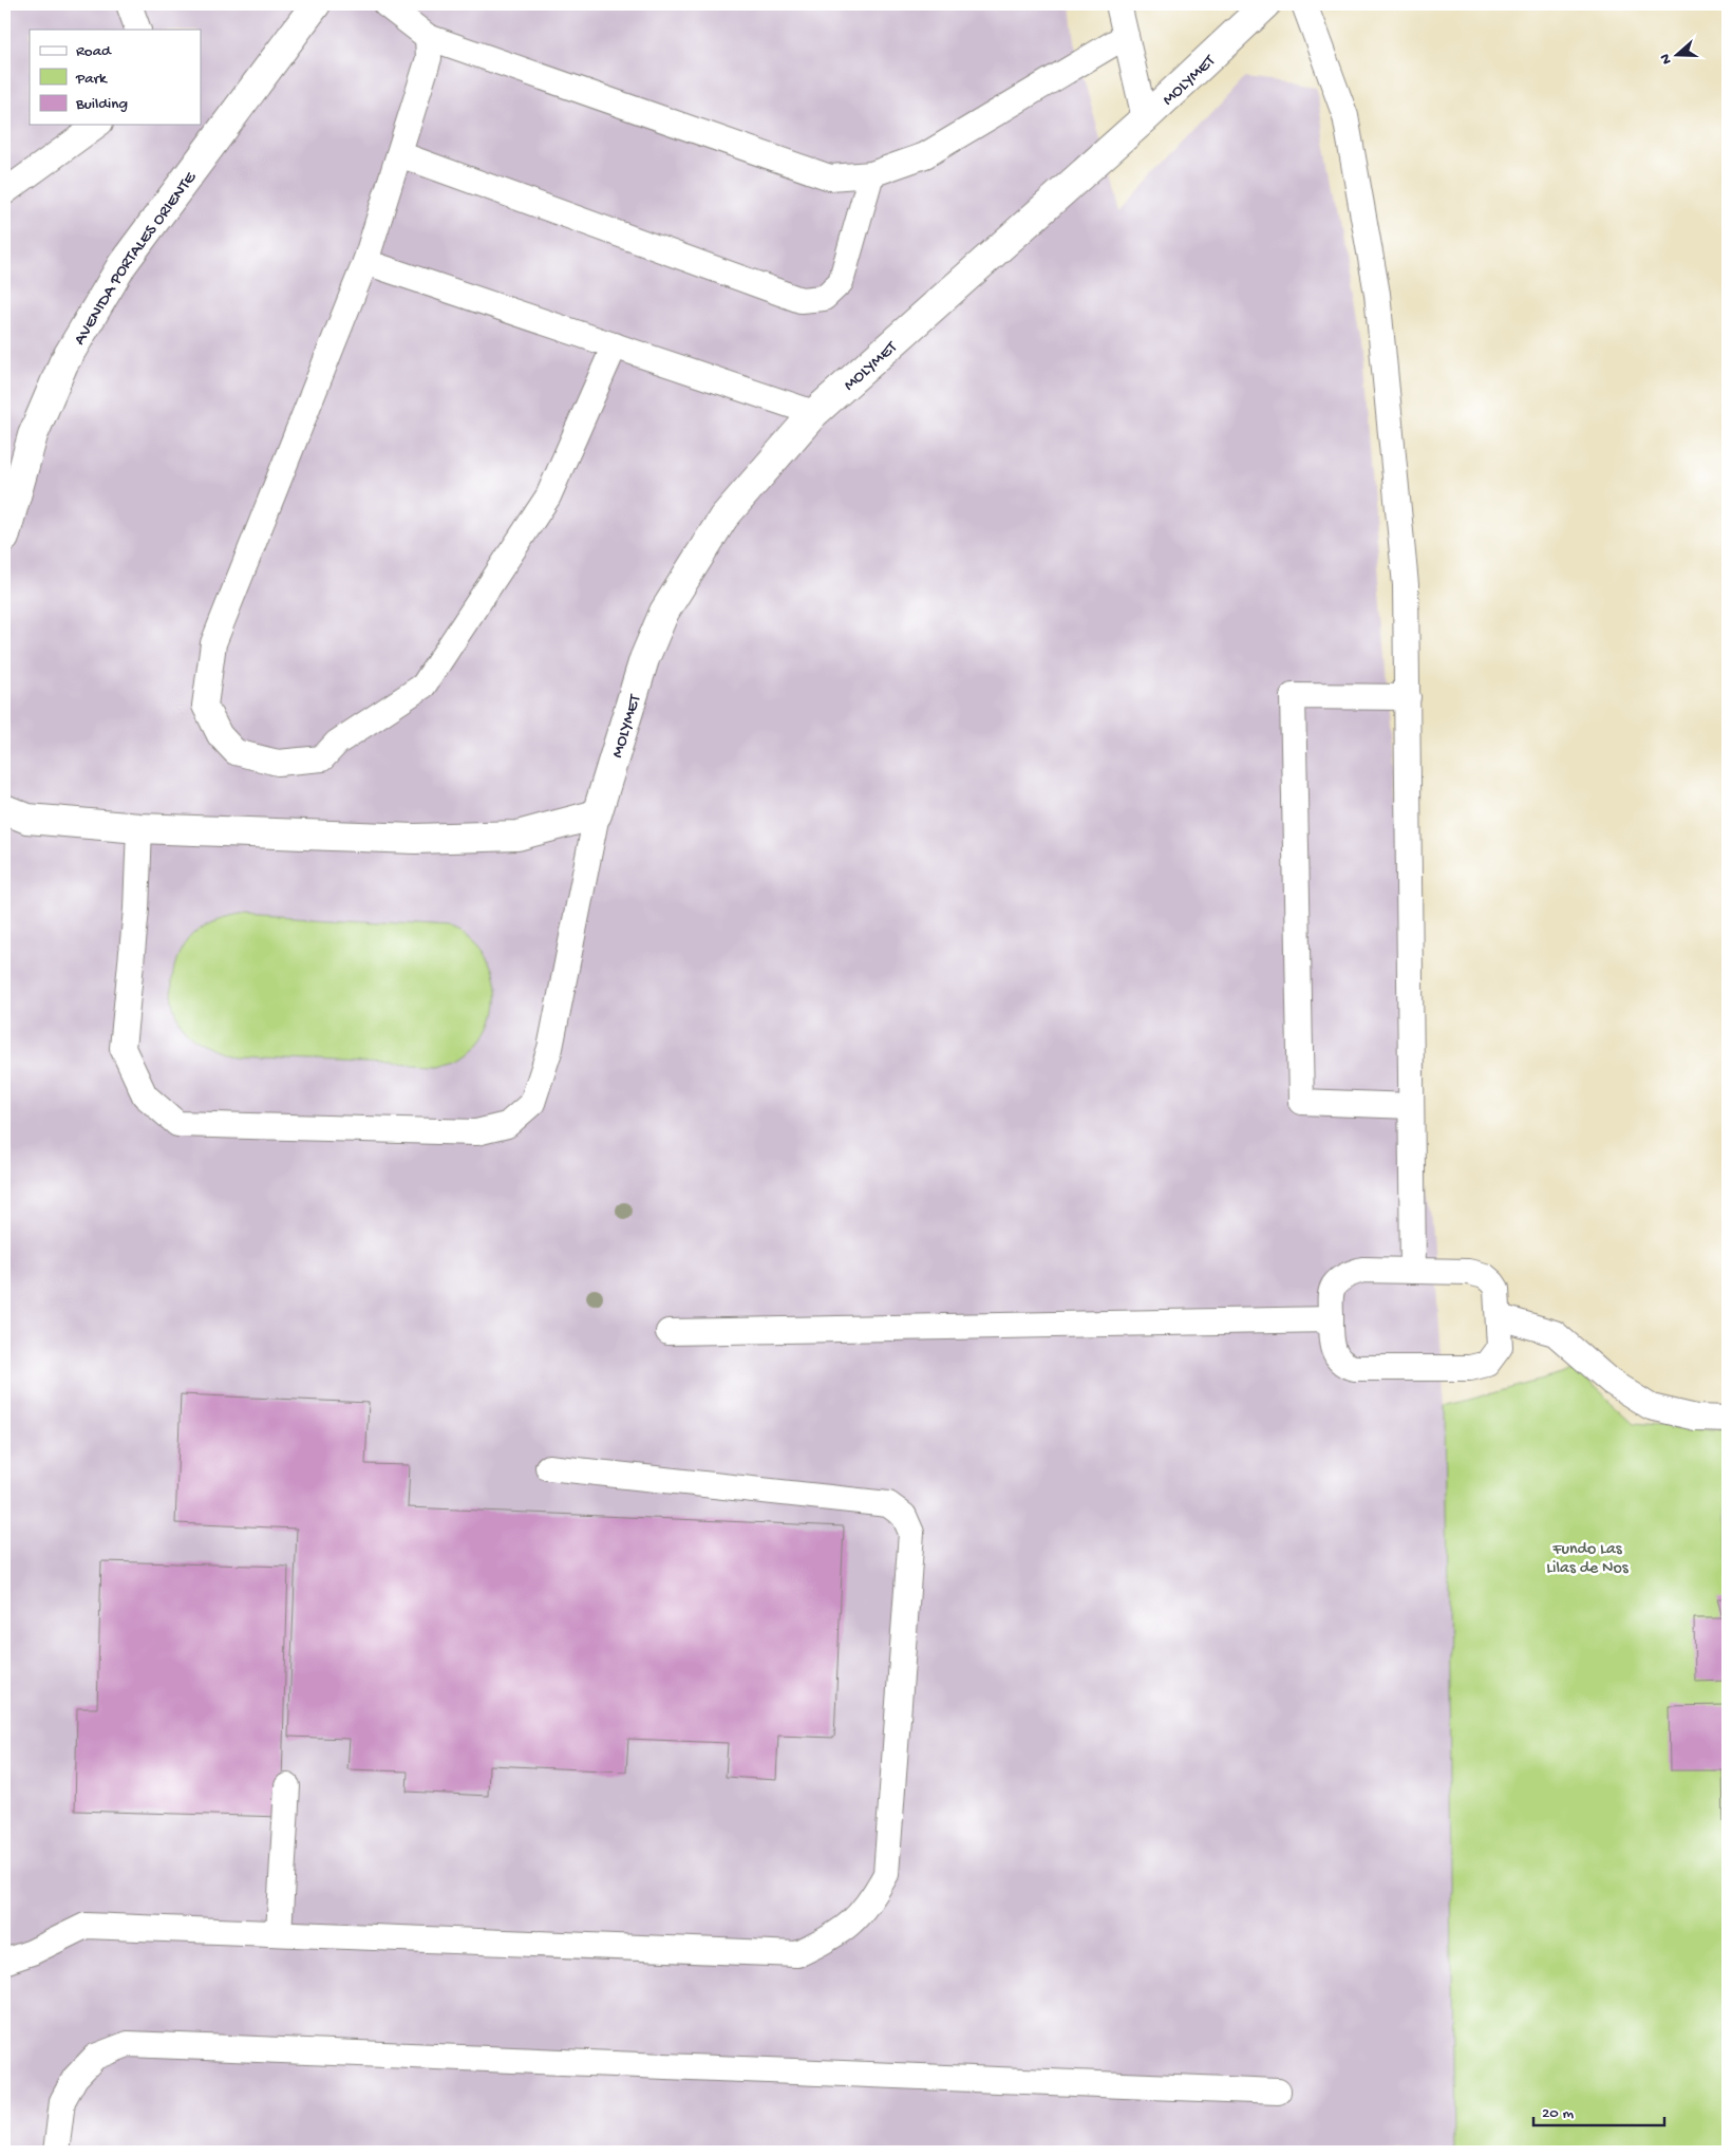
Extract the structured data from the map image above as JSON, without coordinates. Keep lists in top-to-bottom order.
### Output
{
  "streets": {
    "street": ["MOLYMET", "AVENIDA PORTALES ORIENTE"]
  },
  "parks": ["Fundo Las Lilas de Nos"],
  "legend": ["Road", "Park", "Building"],
  "scale_bar": "20 m",
  "north": "left"
}
